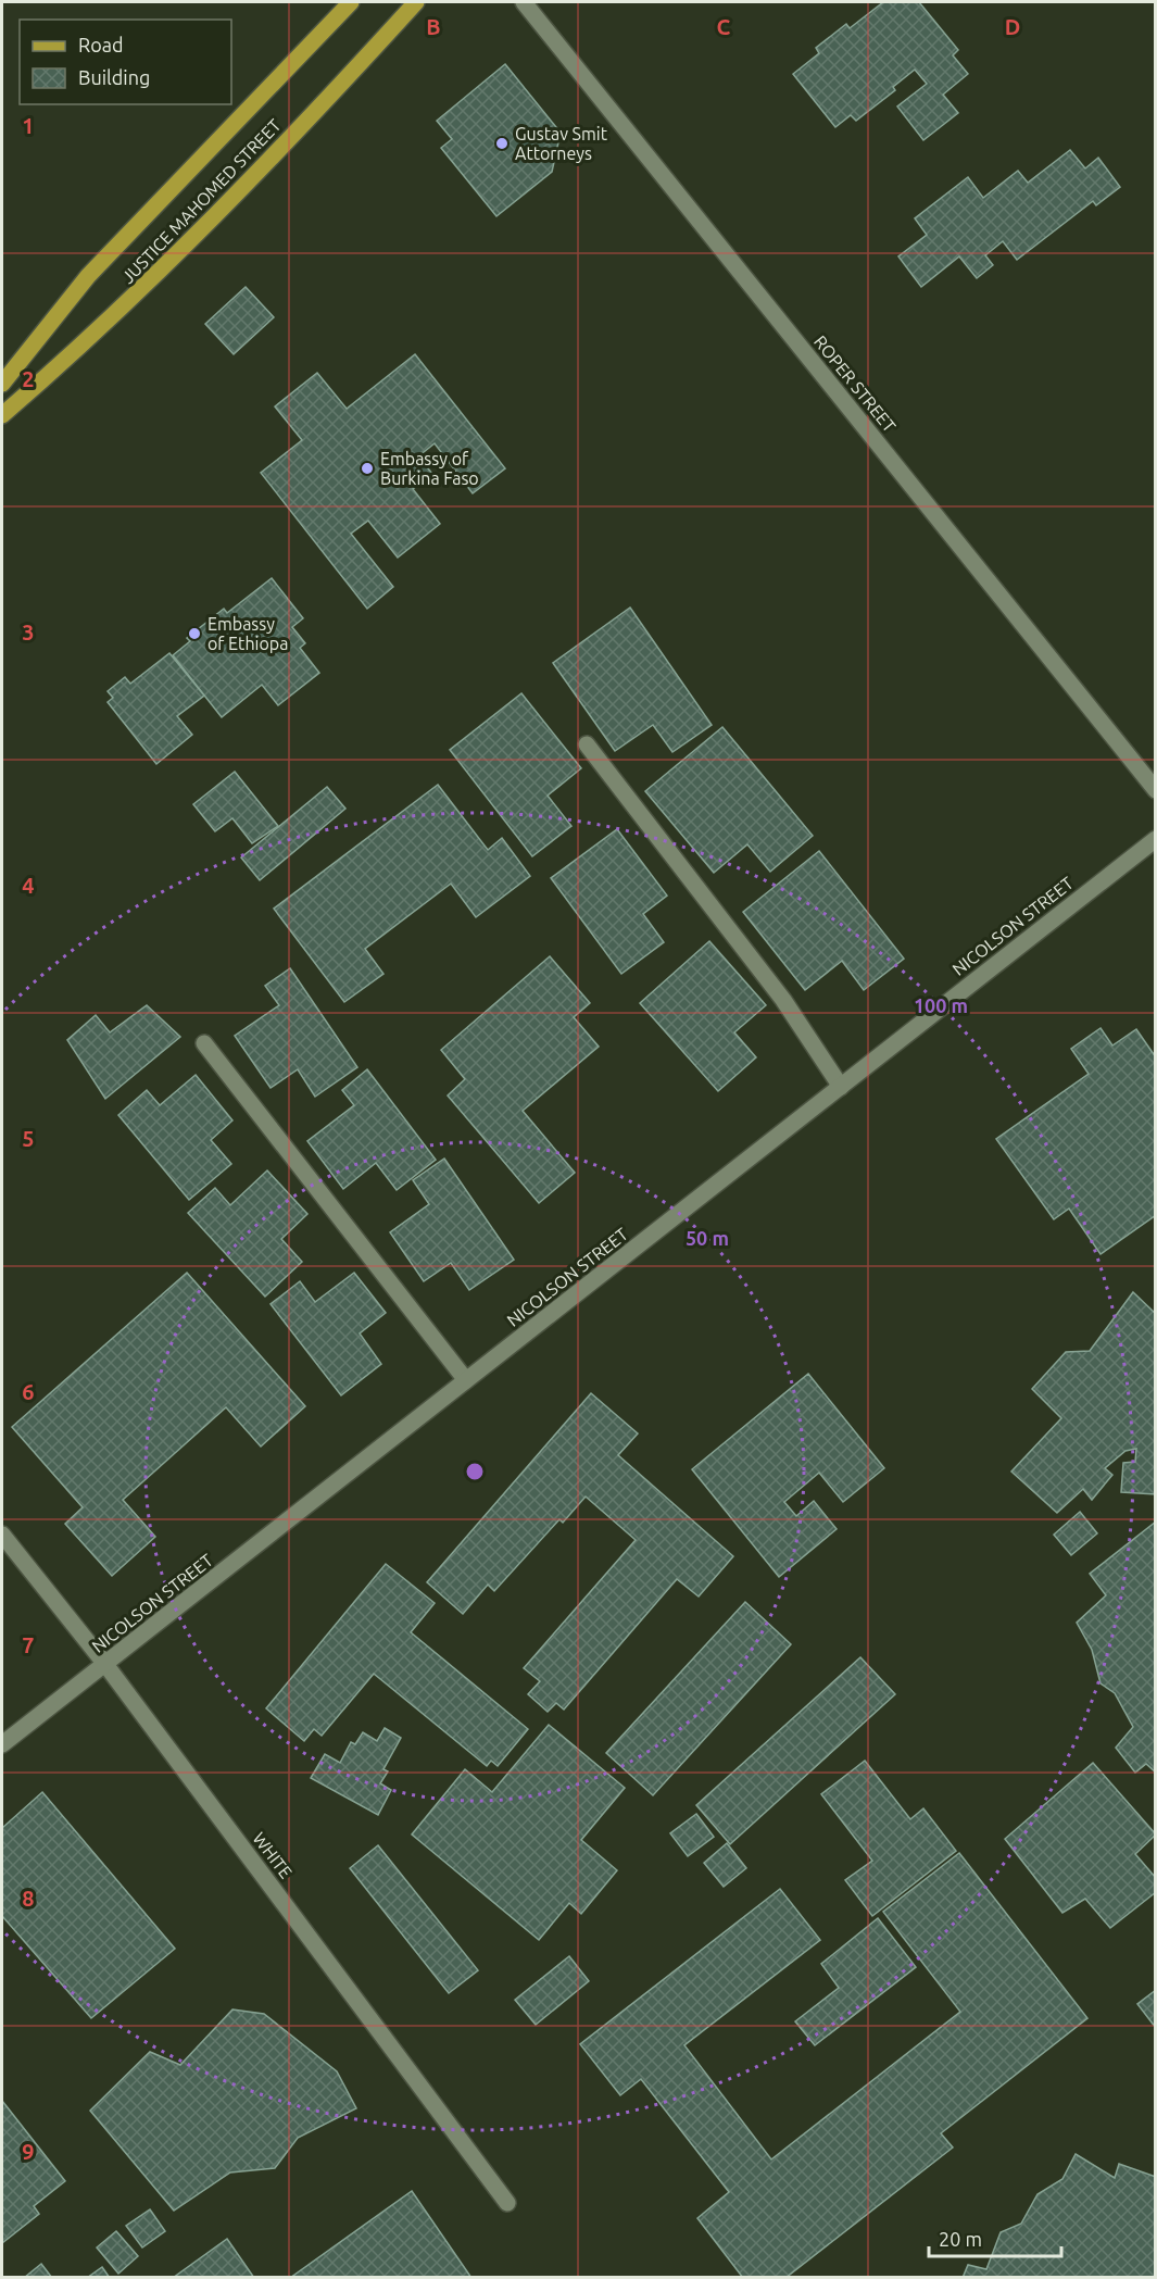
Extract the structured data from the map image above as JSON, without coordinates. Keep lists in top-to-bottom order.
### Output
{
  "streets": {
    "main road": ["JUSTICE MAHOMED STREET"],
    "street": ["ROPER STREET", "NICOLSON STREET", "WHITE"]
  },
  "crossings": [
    ["NICOLSON STREET", "WHITE"]
  ],
  "places": ["Gustav Smit Attorneys", "Embassy of Burkina Faso", "Embassy of Ethiopa"],
  "legend": ["Road", "Building"],
  "scale_bar": "20 m",
  "grid": {
    "columns": ["B", "C", "D"],
    "rows": [
      "1",
      "2",
      "3",
      "4",
      "5",
      "6",
      "7",
      "8",
      "9"
    ]
  },
  "rings": ["100 m", "50 m"]
}
